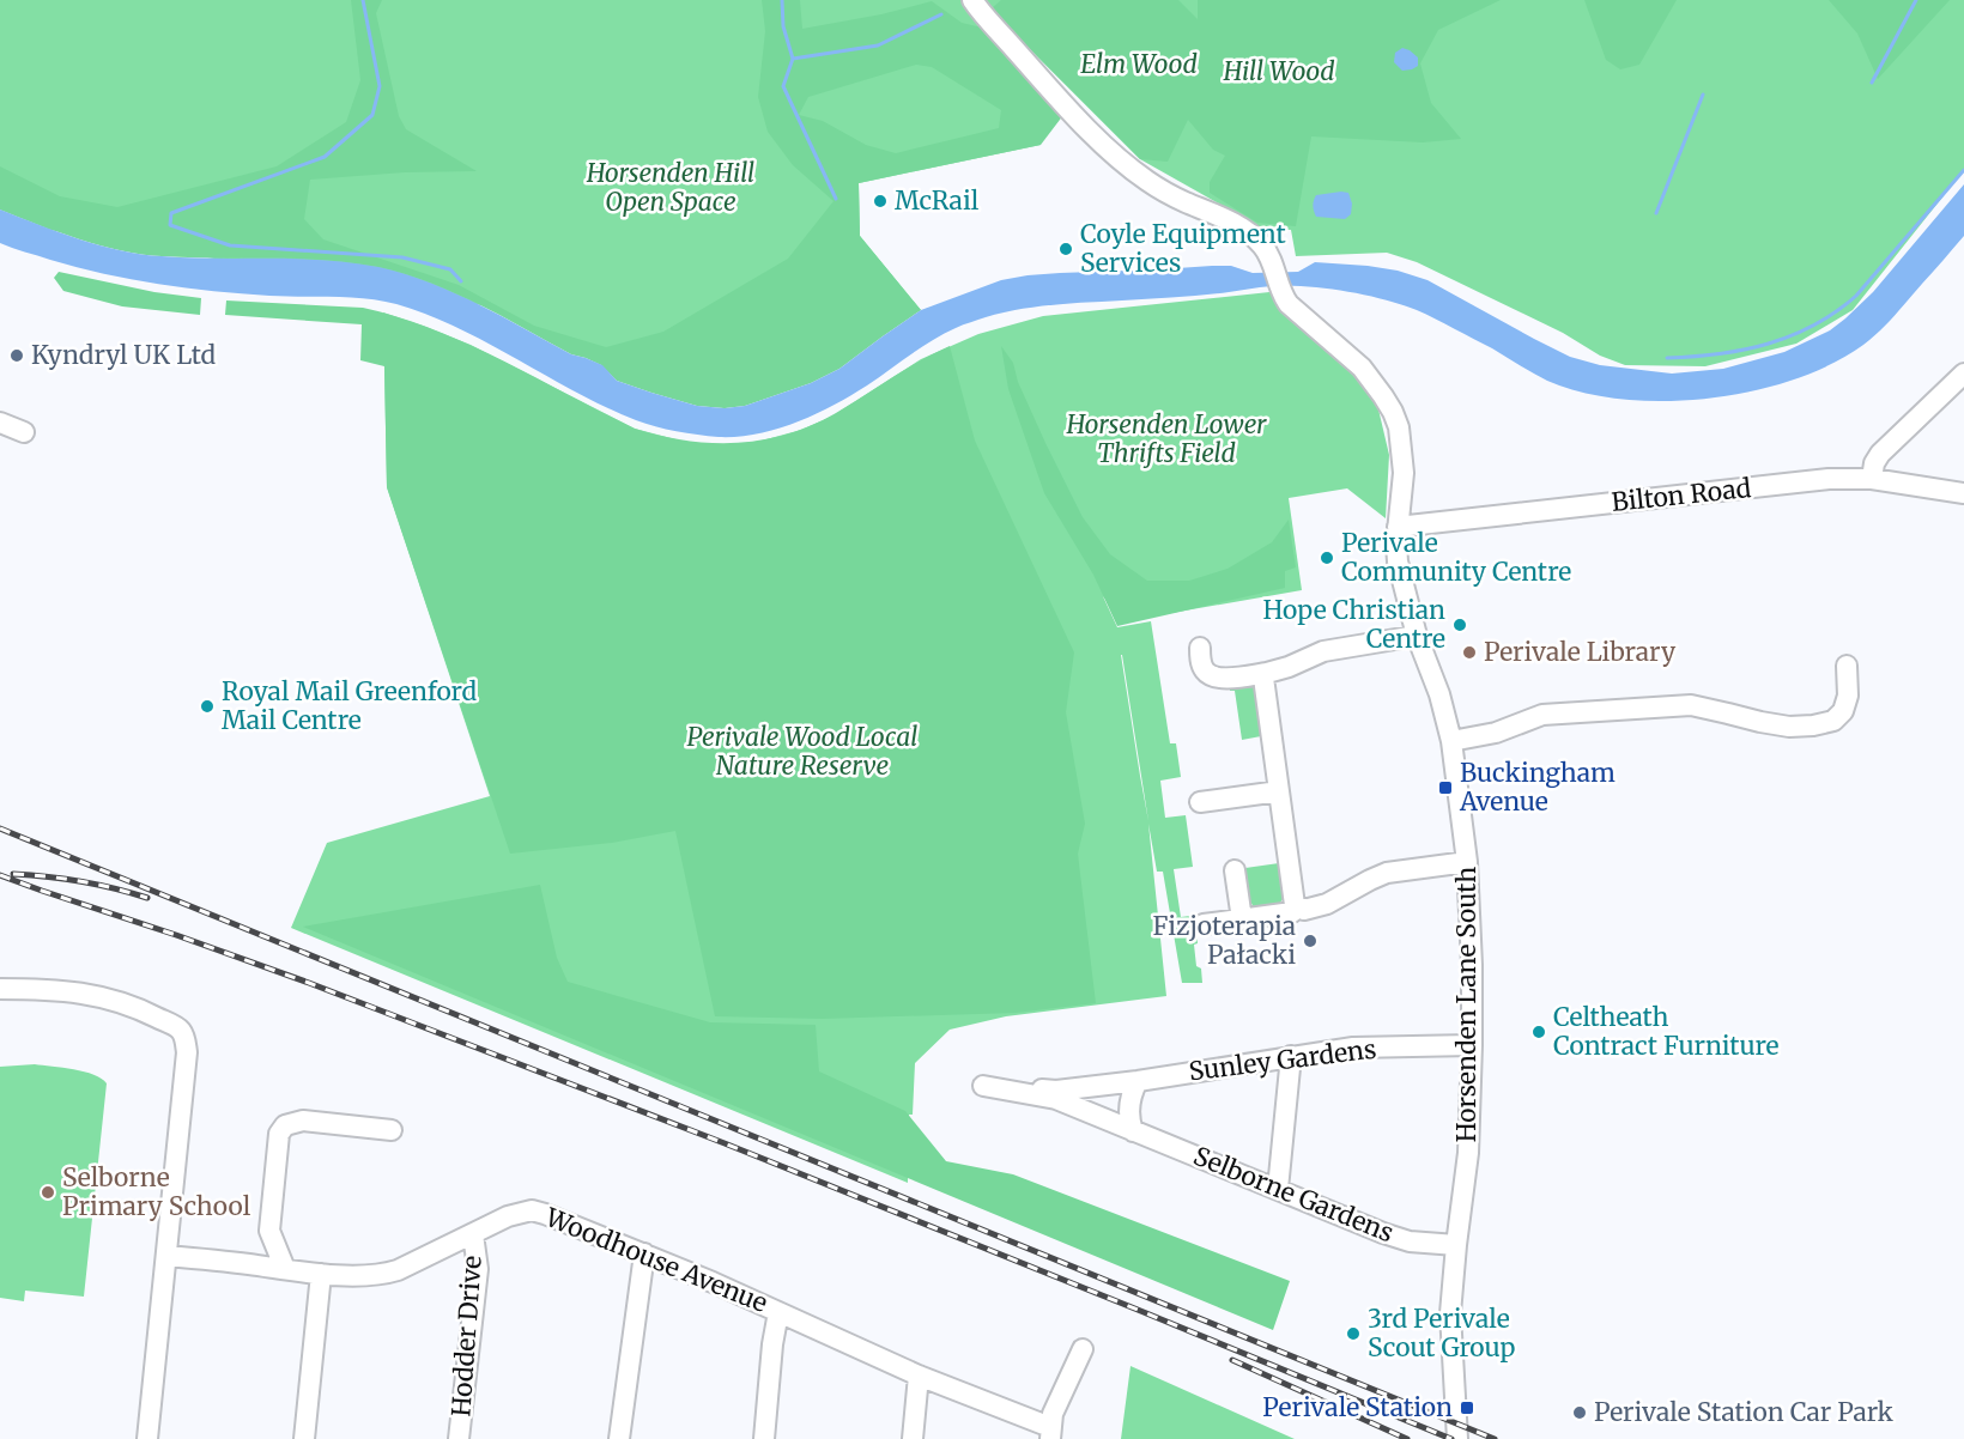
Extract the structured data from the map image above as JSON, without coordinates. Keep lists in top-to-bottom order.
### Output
{
  "streets": {
    "street": [
      "Bilton Road",
      "Horsenden Lane South",
      "Sunley Gardens",
      "Selborne Gardens",
      "Woodhouse Avenue",
      "Hodder Drive"
    ]
  },
  "crossings": [
    ["Bilton Road", "Horsenden Lane South"],
    ["Horsenden Lane South", "Sunley Gardens"],
    ["Horsenden Lane South", "Selborne Gardens"],
    ["Sunley Gardens", "Selborne Gardens"],
    ["Woodhouse Avenue", "Hodder Drive"]
  ],
  "parks": [
    "Elm Wood",
    "Hill Wood",
    "Horsenden Hill Open Space",
    "Horsenden Lower Thrifts Field",
    "Perivale Wood Local Nature Reserve"
  ],
  "places": {
    "other": [
      "McRail",
      "Coyle Equipment Services",
      "Kyndryl UK Ltd",
      "Perivale Community Centre",
      "Hope Christian Centre",
      "Perivale Library",
      "Royal Mail Greenford Mail Centre",
      "Fizjoterapia Pałacki",
      "Celtheath Contract Furniture",
      "Selborne Primary School",
      "3rd Perivale Scout Group",
      "Perivale Station Car Park"
    ],
    "transit": ["Buckingham Avenue", "Perivale Station"]
  }
}
